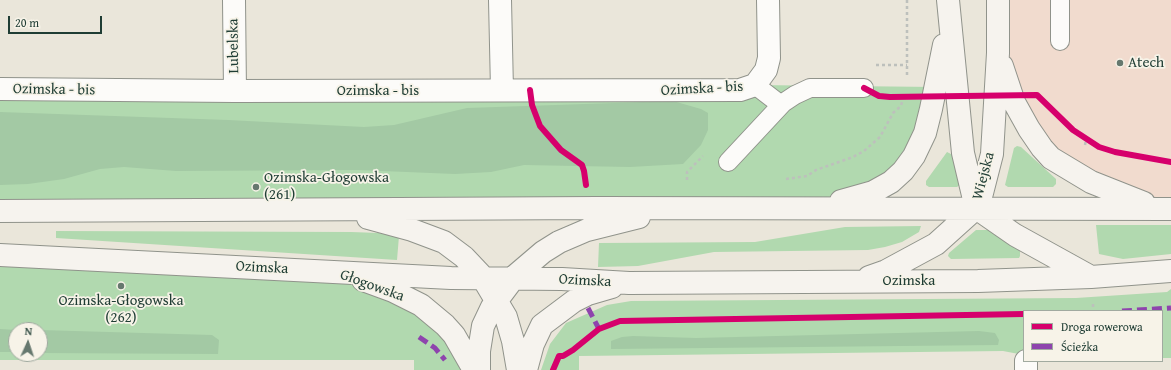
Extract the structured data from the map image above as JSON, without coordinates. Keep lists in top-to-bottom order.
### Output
{
  "streets": {
    "main road": ["Wiejska", "Ozimska", "Głogowska"],
    "street": ["Lubelska", "Ozimska - bis"]
  },
  "crossings": [
    ["Lubelska", "Ozimska - bis"],
    ["Wiejska", "Ozimska"],
    ["Ozimska", "Głogowska"]
  ],
  "places": ["Atech", "Ozimska-Głogowska (261)", "Ozimska-Głogowska (262)"],
  "legend": ["Droga rowerowa", "Ścieżka"],
  "scale_bar": "20 m",
  "north": "top"
}
